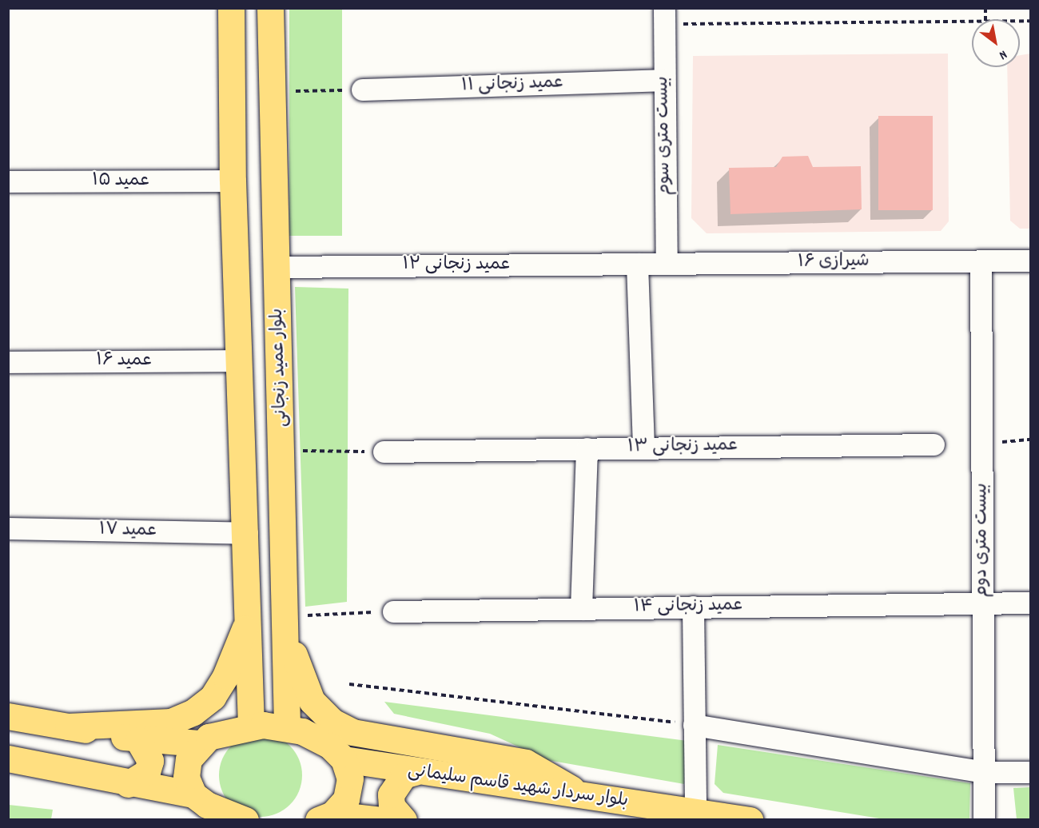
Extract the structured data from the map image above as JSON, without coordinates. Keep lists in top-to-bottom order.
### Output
{
  "streets": {
    "main road": ["بلوار عمید زنجانی", "بلوار سردار شهید قاسم سلیمانی"],
    "street": [
      "عمید زنجانی ۱۱",
      "بیست متری سوم",
      "عمید ۱۵",
      "شیرازی ۱۶",
      "عمید زنجانی ۱۲",
      "عمید ۱۶",
      "عمید زنجانی ۱۳",
      "عمید ۱۷",
      "بیست متری دوم",
      "عمید زنجانی ۱۴"
    ]
  },
  "crossings": [
    ["عمید زنجانی ۱۱", "بیست متری سوم"],
    ["بیست متری سوم", "شیرازی ۱۶"],
    ["شیرازی ۱۶", "عمید زنجانی ۱۲"],
    ["شیرازی ۱۶", "بیست متری دوم"],
    ["عمید زنجانی ۱۲", "بلوار عمید زنجانی"],
    ["بیست متری دوم", "عمید زنجانی ۱۴"]
  ],
  "north": "bottom right"
}
